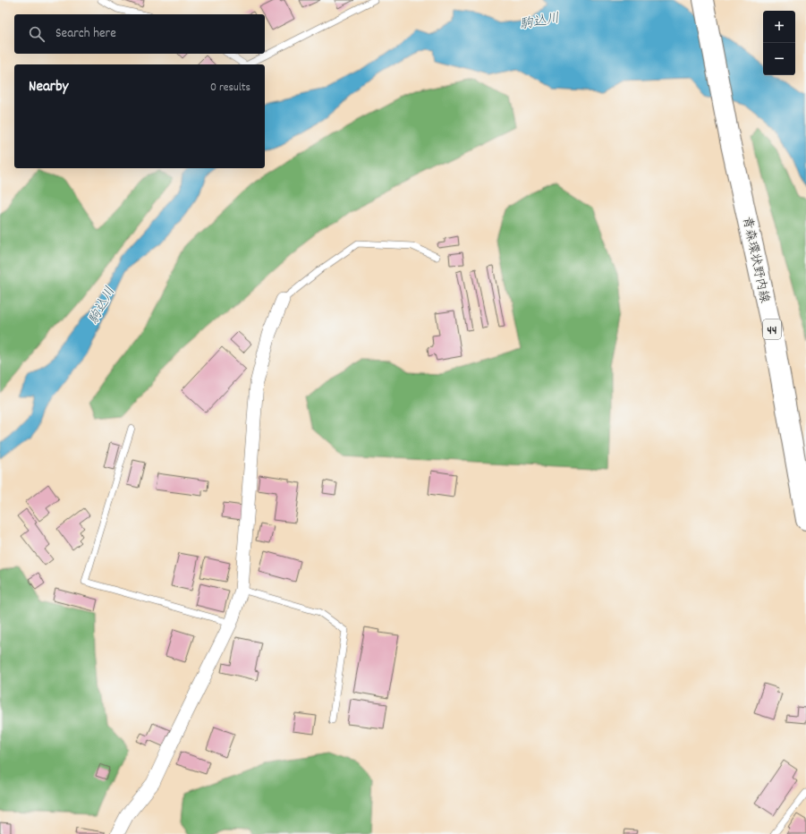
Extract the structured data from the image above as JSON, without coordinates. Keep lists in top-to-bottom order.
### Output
{
  "streets": {
    "main road": ["青森環状野内線", "44"]
  },
  "water": ["駒込川"],
  "page": {
    "map_buttons": ["+", "−"],
    "search": "Search here",
    "heading": ["Nearby", "0 results"]
  }
}
